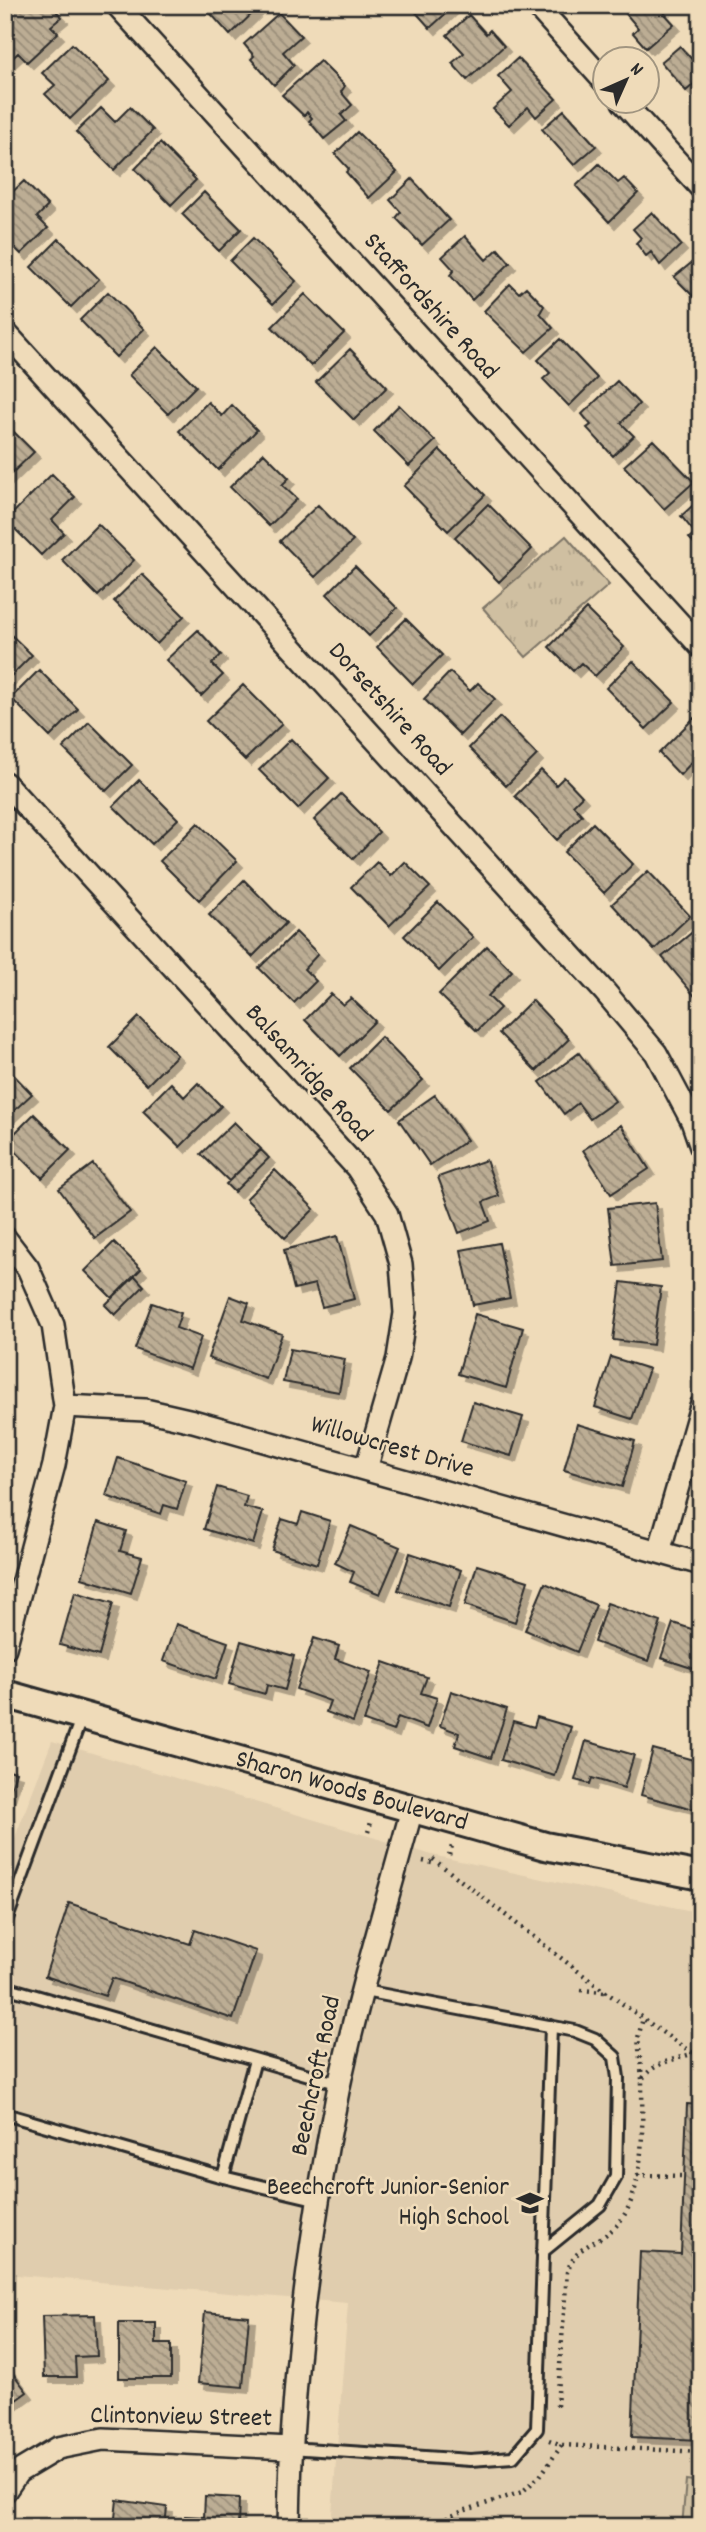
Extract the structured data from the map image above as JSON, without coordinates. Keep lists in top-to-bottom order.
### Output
{
  "streets": {
    "street": [
      "Staffordshire Road",
      "Dorsetshire Road",
      "Balsamridge Road",
      "Willowcrest Drive",
      "Sharon Woods Boulevard",
      "Beechcroft Road",
      "Clintonview Street"
    ]
  },
  "crossings": [
    ["Balsamridge Road", "Willowcrest Drive"],
    ["Sharon Woods Boulevard", "Beechcroft Road"],
    ["Beechcroft Road", "Clintonview Street"]
  ],
  "places": {
    "school or university": ["Beechcroft Junior-Senior High School"]
  },
  "north": "top right"
}
